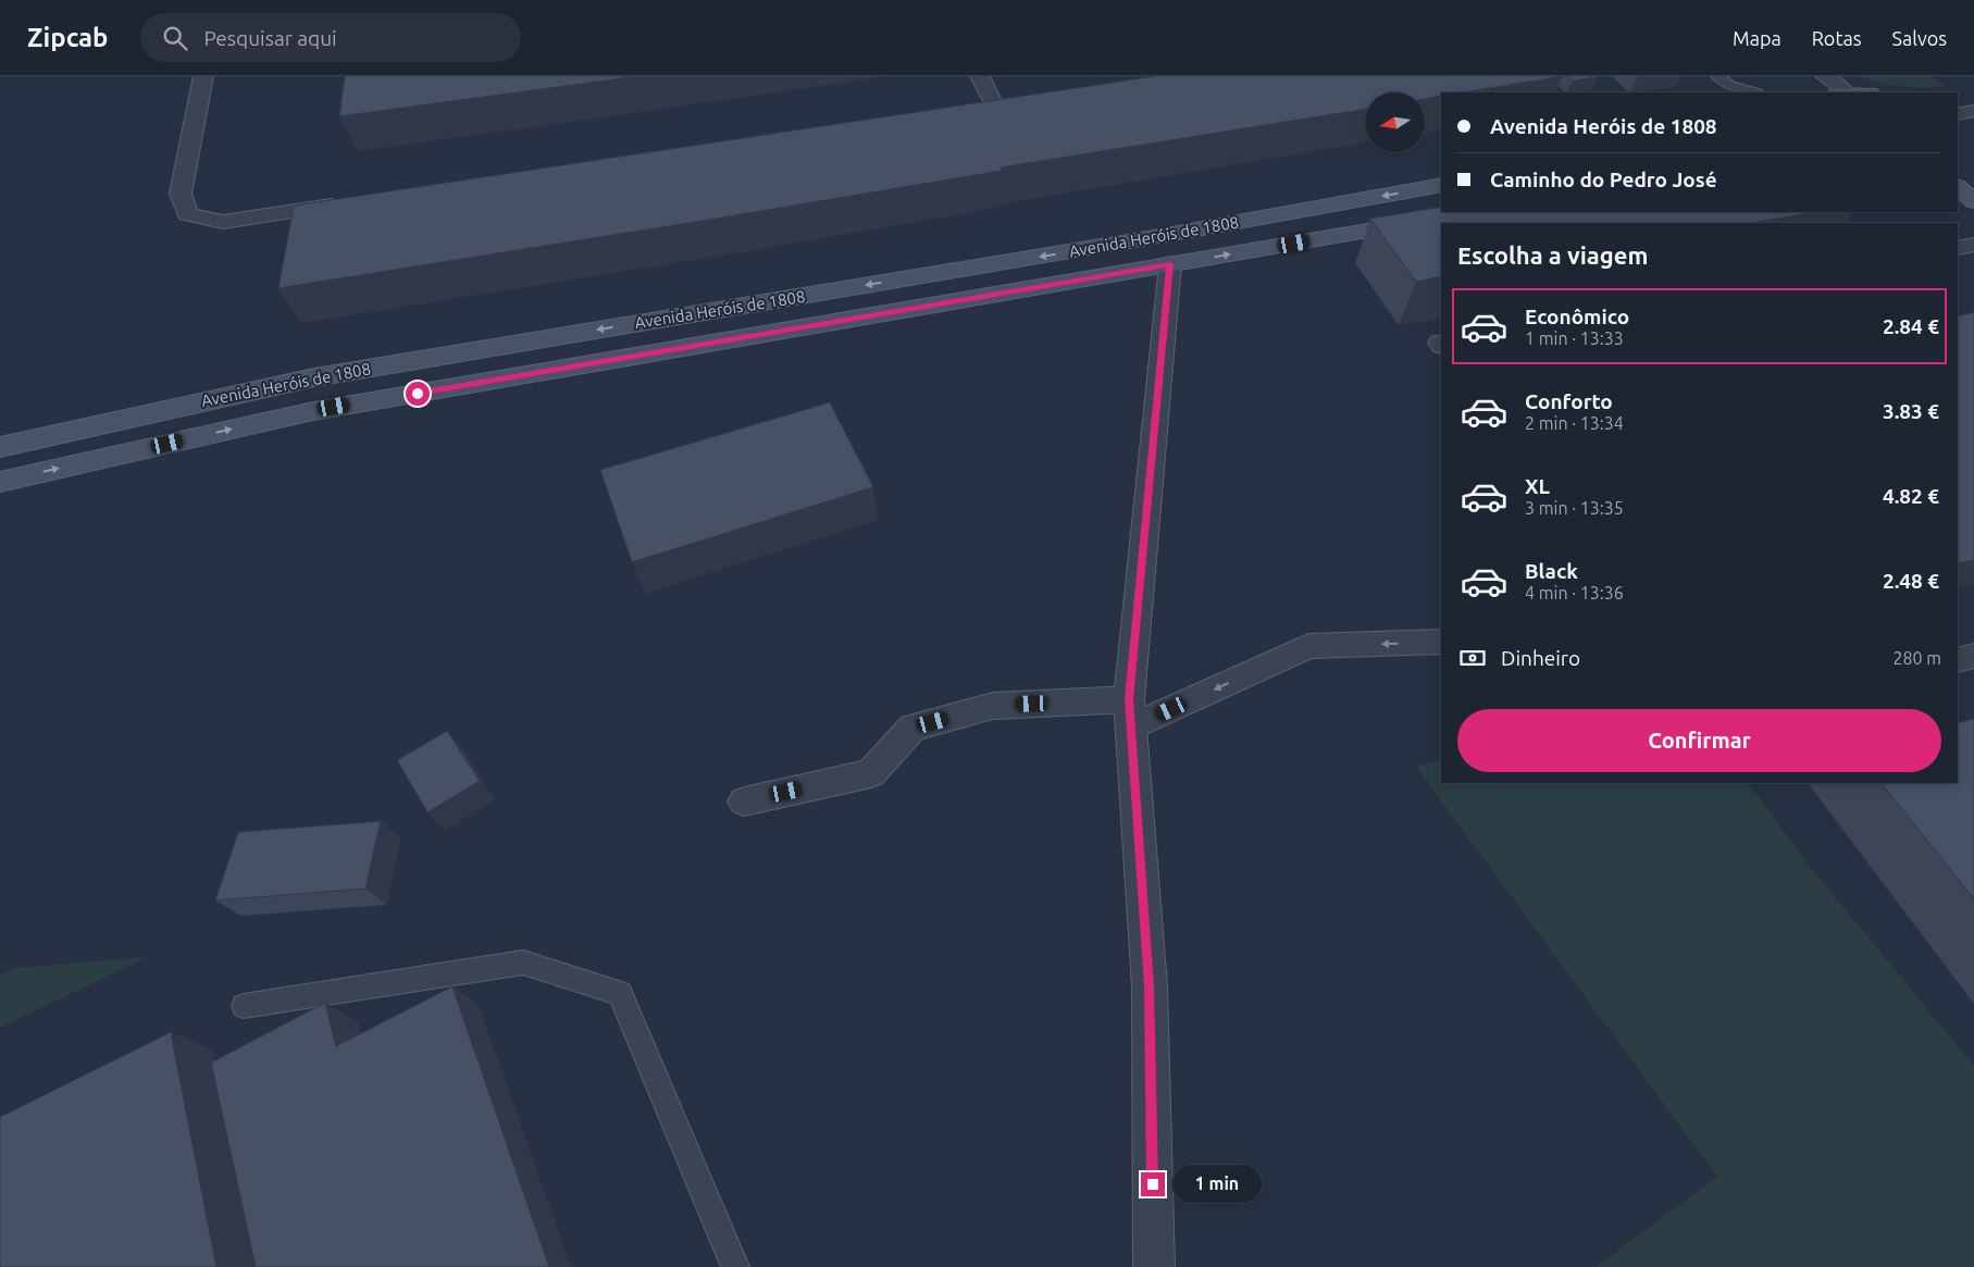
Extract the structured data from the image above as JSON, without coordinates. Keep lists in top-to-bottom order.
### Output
{
  "streets": {
    "main road": ["Avenida Heróis de 1808"]
  },
  "north": "left",
  "page": {
    "header": "Zipcab",
    "search": "Pesquisar aqui",
    "nav": ["Mapa", "Rotas", "Salvos"],
    "banner": ["Avenida Heróis de 1808", "Caminho do Pedro José"],
    "heading": "Escolha a viagem",
    "list": [
      {
        "name": "Econômico",
        "note": "1 min · 13:33",
        "value": "2.84 €"
      },
      {
        "name": "Conforto",
        "note": "2 min · 13:34",
        "value": "3.83 €"
      },
      {
        "name": "XL",
        "note": "3 min · 13:35",
        "value": "4.82 €"
      },
      {
        "name": "Black",
        "note": "4 min · 13:36",
        "value": "2.48 €"
      }
    ],
    "pay": ["Dinheiro", "280 m"],
    "buttons": "Confirmar",
    "bubble": "1 min"
  }
}
